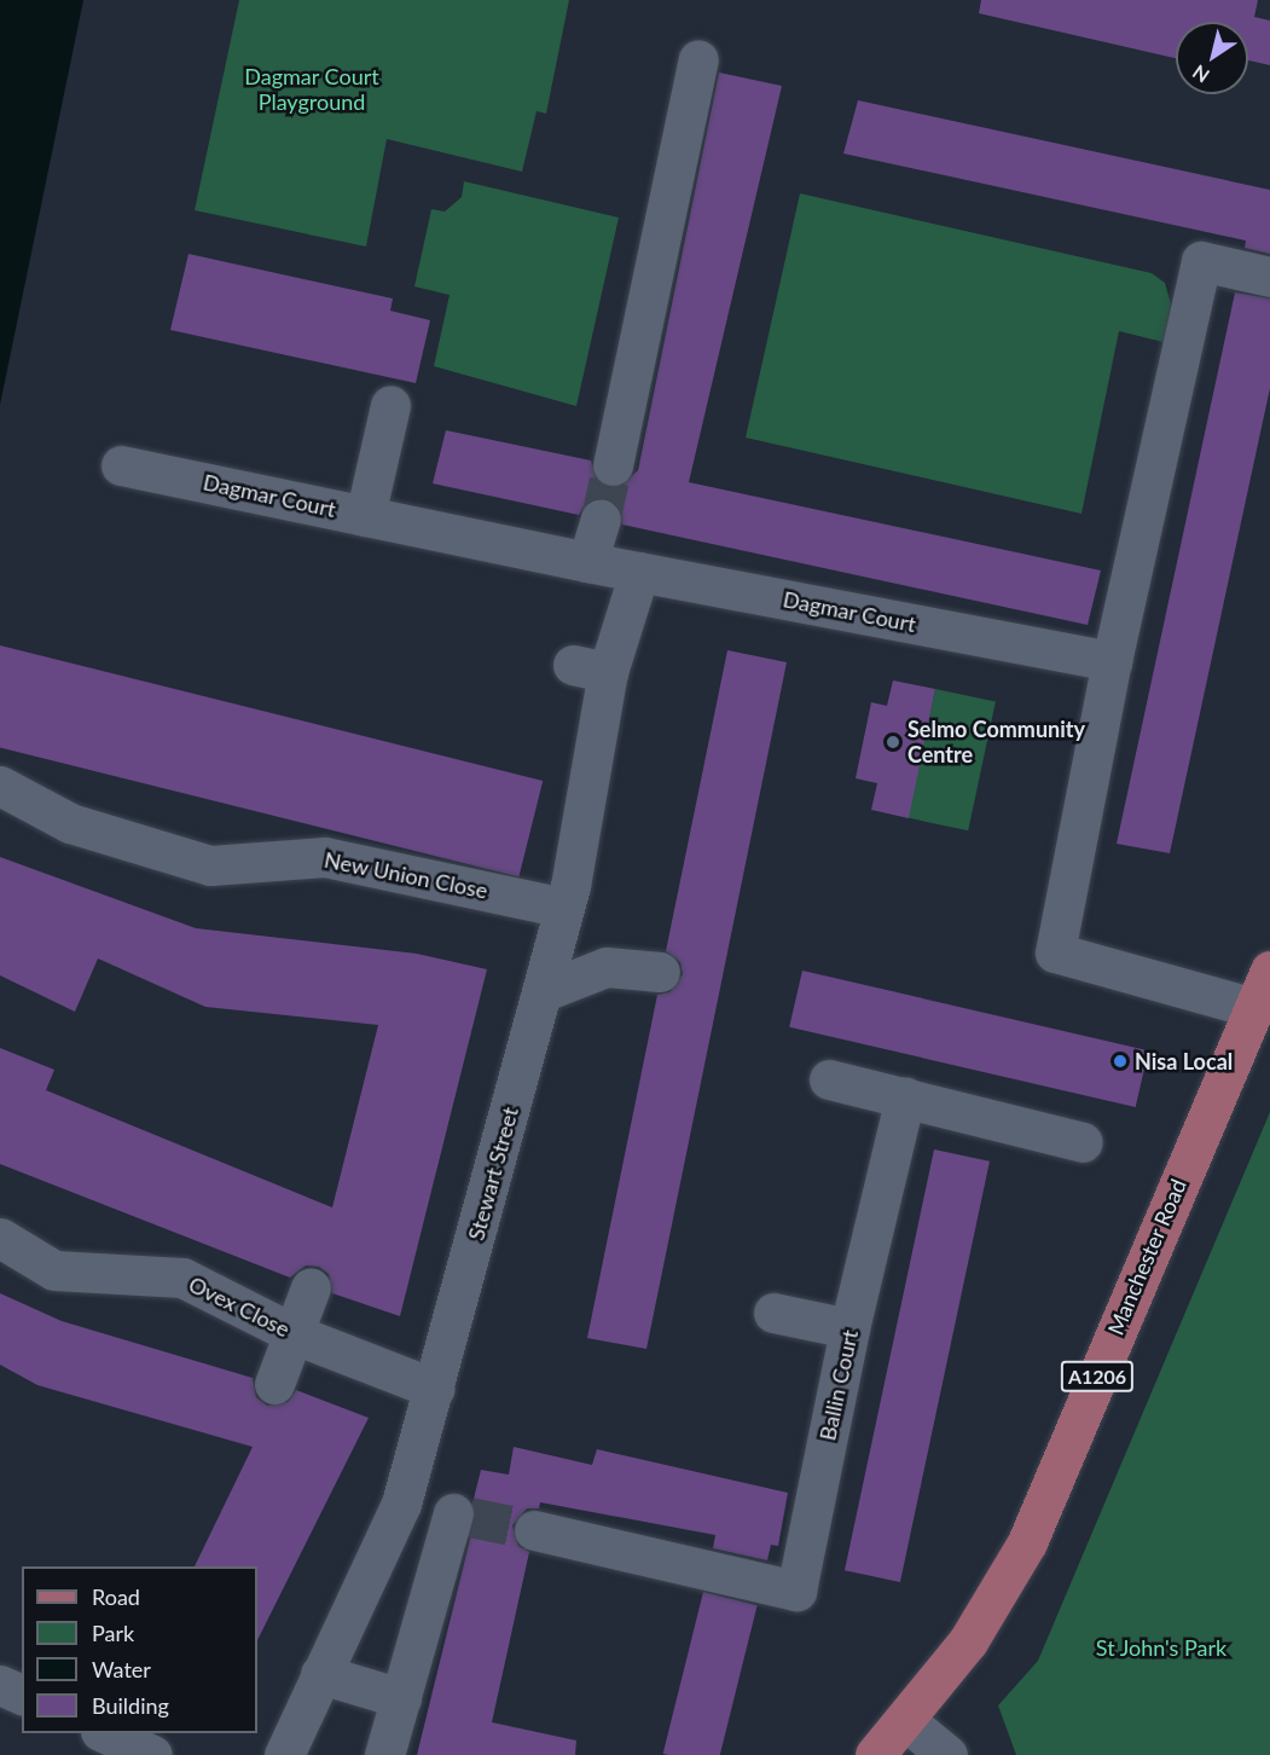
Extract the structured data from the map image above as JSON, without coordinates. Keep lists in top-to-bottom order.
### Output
{
  "streets": {
    "main road": ["Manchester Road", "A1206"],
    "street": [
      "Dagmar Court",
      "New Union Close",
      "Stewart Street",
      "Ovex Close",
      "Ballin Court"
    ]
  },
  "crossings": [
    ["Dagmar Court", "Stewart Street"],
    ["New Union Close", "Stewart Street"],
    ["Stewart Street", "Ovex Close"]
  ],
  "parks": ["Dagmar Court Playground", "St John's Park"],
  "places": ["Selmo Community Centre", "Nisa Local"],
  "legend": [
    "Road",
    "Park",
    "Water",
    "Building"
  ],
  "north": "bottom left"
}
